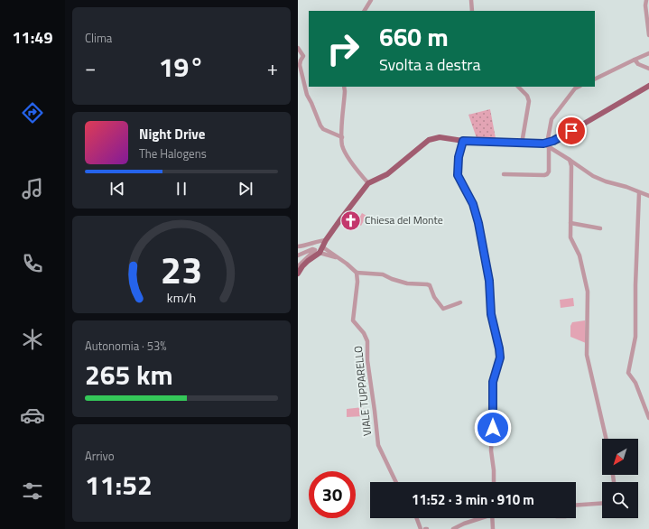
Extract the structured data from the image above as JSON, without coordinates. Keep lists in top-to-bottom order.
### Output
{
  "streets": {
    "street": ["VIALE TUPPARELLO"]
  },
  "places": {
    "church": ["Chiesa del Monte"]
  },
  "north": "bottom left",
  "page": {
    "tabs": "11:49",
    "tile": [
      "Clima",
      ["Autonomia · 53%", "265 km"],
      ["Arrivo", "11:52"]
    ],
    "turn": ["660 m", "Svolta a destra"],
    "heat": ["−", "19°", "+"],
    "song": ["Night Drive", "The Halogens"],
    "limit": "30",
    "trip": "11:52 · 3 min · 910 m",
    "gauge": ["23", "km/h"]
  }
}
